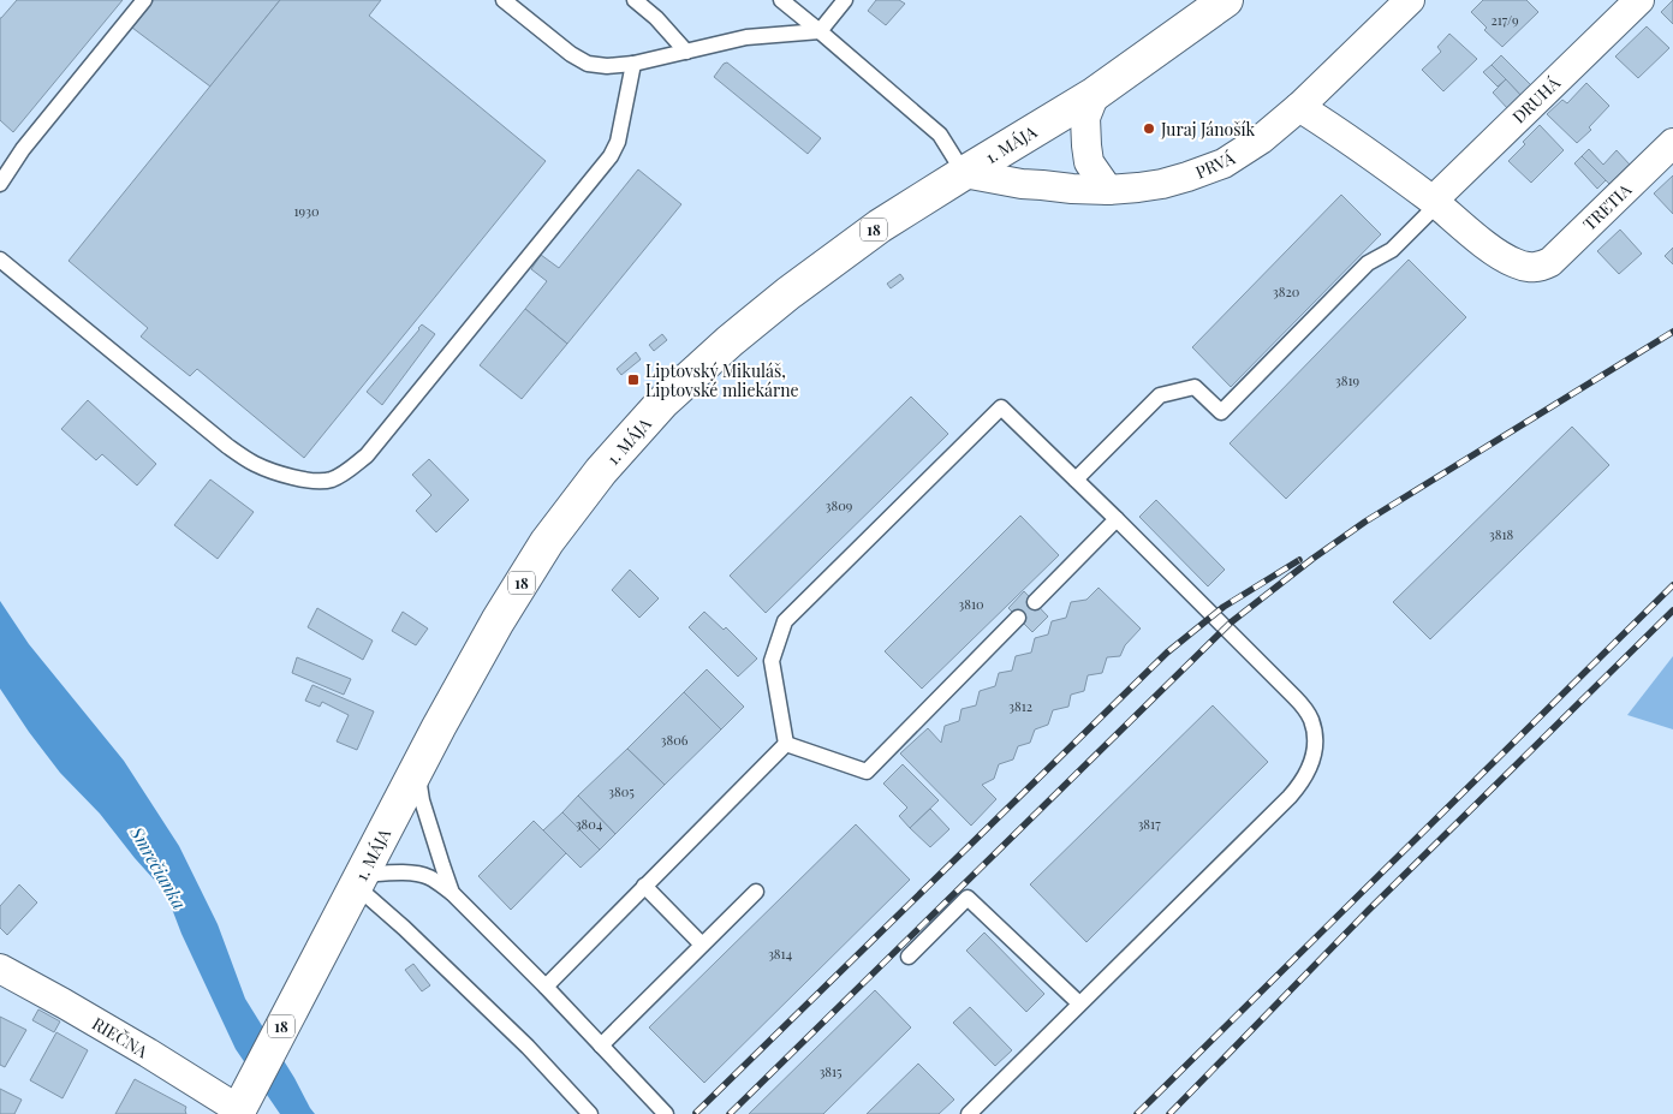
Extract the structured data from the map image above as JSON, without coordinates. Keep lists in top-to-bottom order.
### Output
{
  "streets": {
    "main road": ["1. MÁJA", "18"],
    "street": [
      "DRUHÁ",
      "PRVÁ",
      "TRETIA",
      "RIEČNA"
    ]
  },
  "crossings": [
    ["DRUHÁ", "TRETIA"],
    ["1. MÁJA", "PRVÁ"],
    ["1. MÁJA", "RIEČNA"]
  ],
  "water": ["Smrečianka"],
  "places": {
    "other": ["Juraj Jánošík"],
    "transit": ["Liptovský Mikuláš, Liptovské mliekárne"]
  },
  "house_numbers": [
    "217/9",
    "1930",
    "3820",
    "3819",
    "3809",
    "3818",
    "3810",
    "3812",
    "3806",
    "3805",
    "3804",
    "3817",
    "3814",
    "3815"
  ]
}
